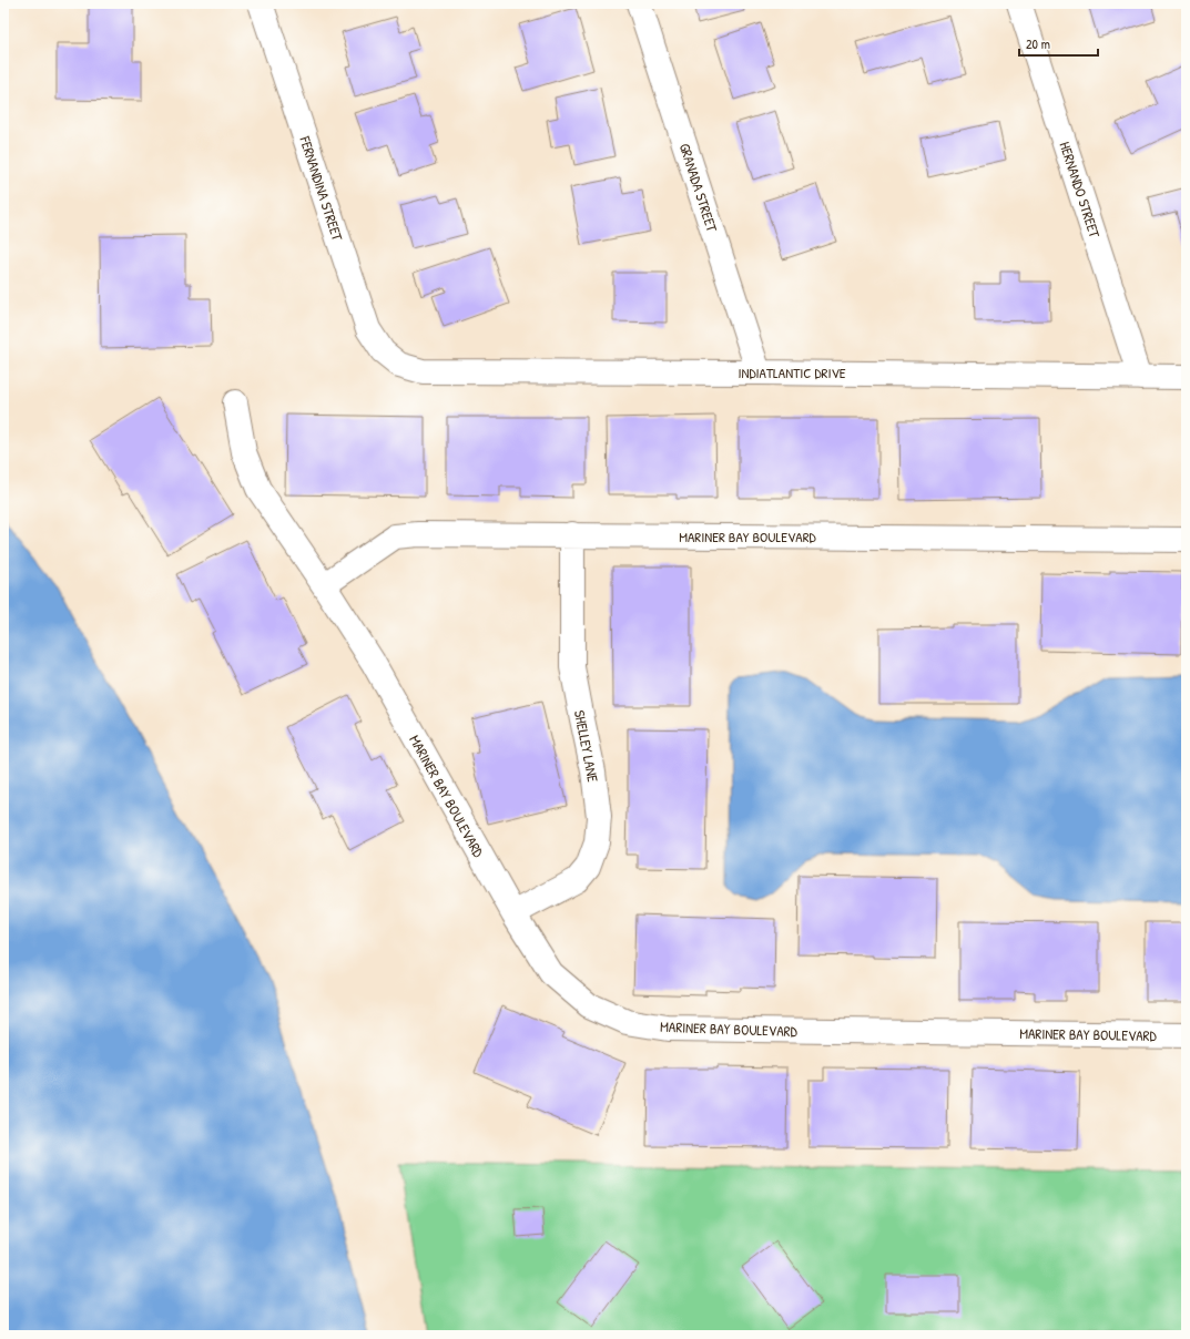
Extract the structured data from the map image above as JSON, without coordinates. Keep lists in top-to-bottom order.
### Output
{
  "streets": {
    "street": [
      "GRANADA STREET",
      "FERNANDINA STREET",
      "HERNANDO STREET",
      "INDIATLANTIC DRIVE",
      "MARINER BAY BOULEVARD",
      "SHELLEY LANE"
    ]
  },
  "crossings": [
    ["GRANADA STREET", "INDIATLANTIC DRIVE"],
    ["FERNANDINA STREET", "INDIATLANTIC DRIVE"],
    ["HERNANDO STREET", "INDIATLANTIC DRIVE"],
    ["MARINER BAY BOULEVARD", "SHELLEY LANE"]
  ],
  "scale_bar": "20 m"
}
